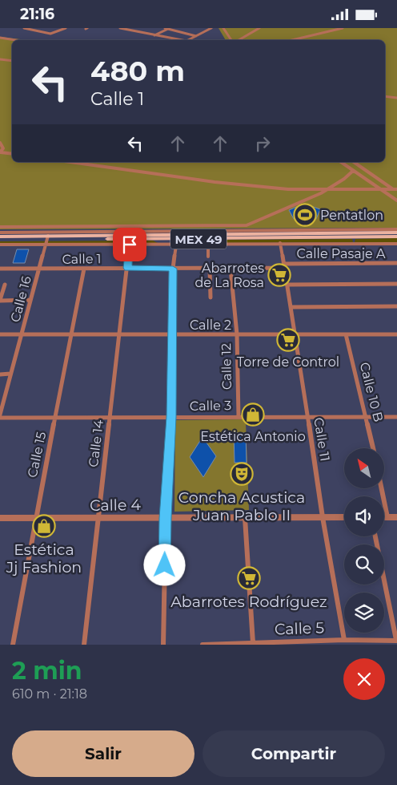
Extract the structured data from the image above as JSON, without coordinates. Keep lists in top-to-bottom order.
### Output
{
  "streets": {
    "main road": ["MEX 49"],
    "street": [
      "Calle Pasaje A",
      "Calle 1",
      "Calle 16",
      "Calle 2",
      "Calle 12",
      "Calle 10 B",
      "Calle 3",
      "Calle 11",
      "Calle 14",
      "Calle 15",
      "Calle 4",
      "Calle 5"
    ]
  },
  "crossings": [
    ["MEX 49", "Calle 16"],
    ["Calle Pasaje A", "Calle 1"],
    ["Calle Pasaje A", "Calle 11"],
    ["Calle 1", "Calle 16"],
    ["Calle 1", "Calle 12"],
    ["Calle 1", "Calle 11"],
    ["Calle 1", "Calle 14"],
    ["Calle 1", "Calle 15"],
    ["Calle 16", "Calle 2"],
    ["Calle 16", "Calle 3"],
    ["Calle 2", "Calle 12"],
    ["Calle 2", "Calle 10 B"],
    ["Calle 2", "Calle 11"],
    ["Calle 2", "Calle 14"],
    ["Calle 2", "Calle 15"],
    ["Calle 12", "Calle 3"],
    ["Calle 10 B", "Calle 3"],
    ["Calle 3", "Calle 11"],
    ["Calle 3", "Calle 14"],
    ["Calle 3", "Calle 15"],
    ["Calle 11", "Calle 4"],
    ["Calle 11", "Calle 5"],
    ["Calle 14", "Calle 4"],
    ["Calle 15", "Calle 4"]
  ],
  "places": {
    "sports": ["Pentatlon"],
    "supermarket": ["Abarrotes de La Rosa", "Torre de Control", "Abarrotes Rodríguez"],
    "shop": ["Estética Antonio", "Estética Jj Fashion"],
    "theatre": ["Concha Acustica Juan Pablo II"]
  },
  "north": "top left",
  "page": {
    "status": "21:16",
    "turn": ["480 m", "Calle 1"],
    "heading": ["2 min", "610 m · 21:18"],
    "buttons": ["Salir", "Compartir"]
  }
}
